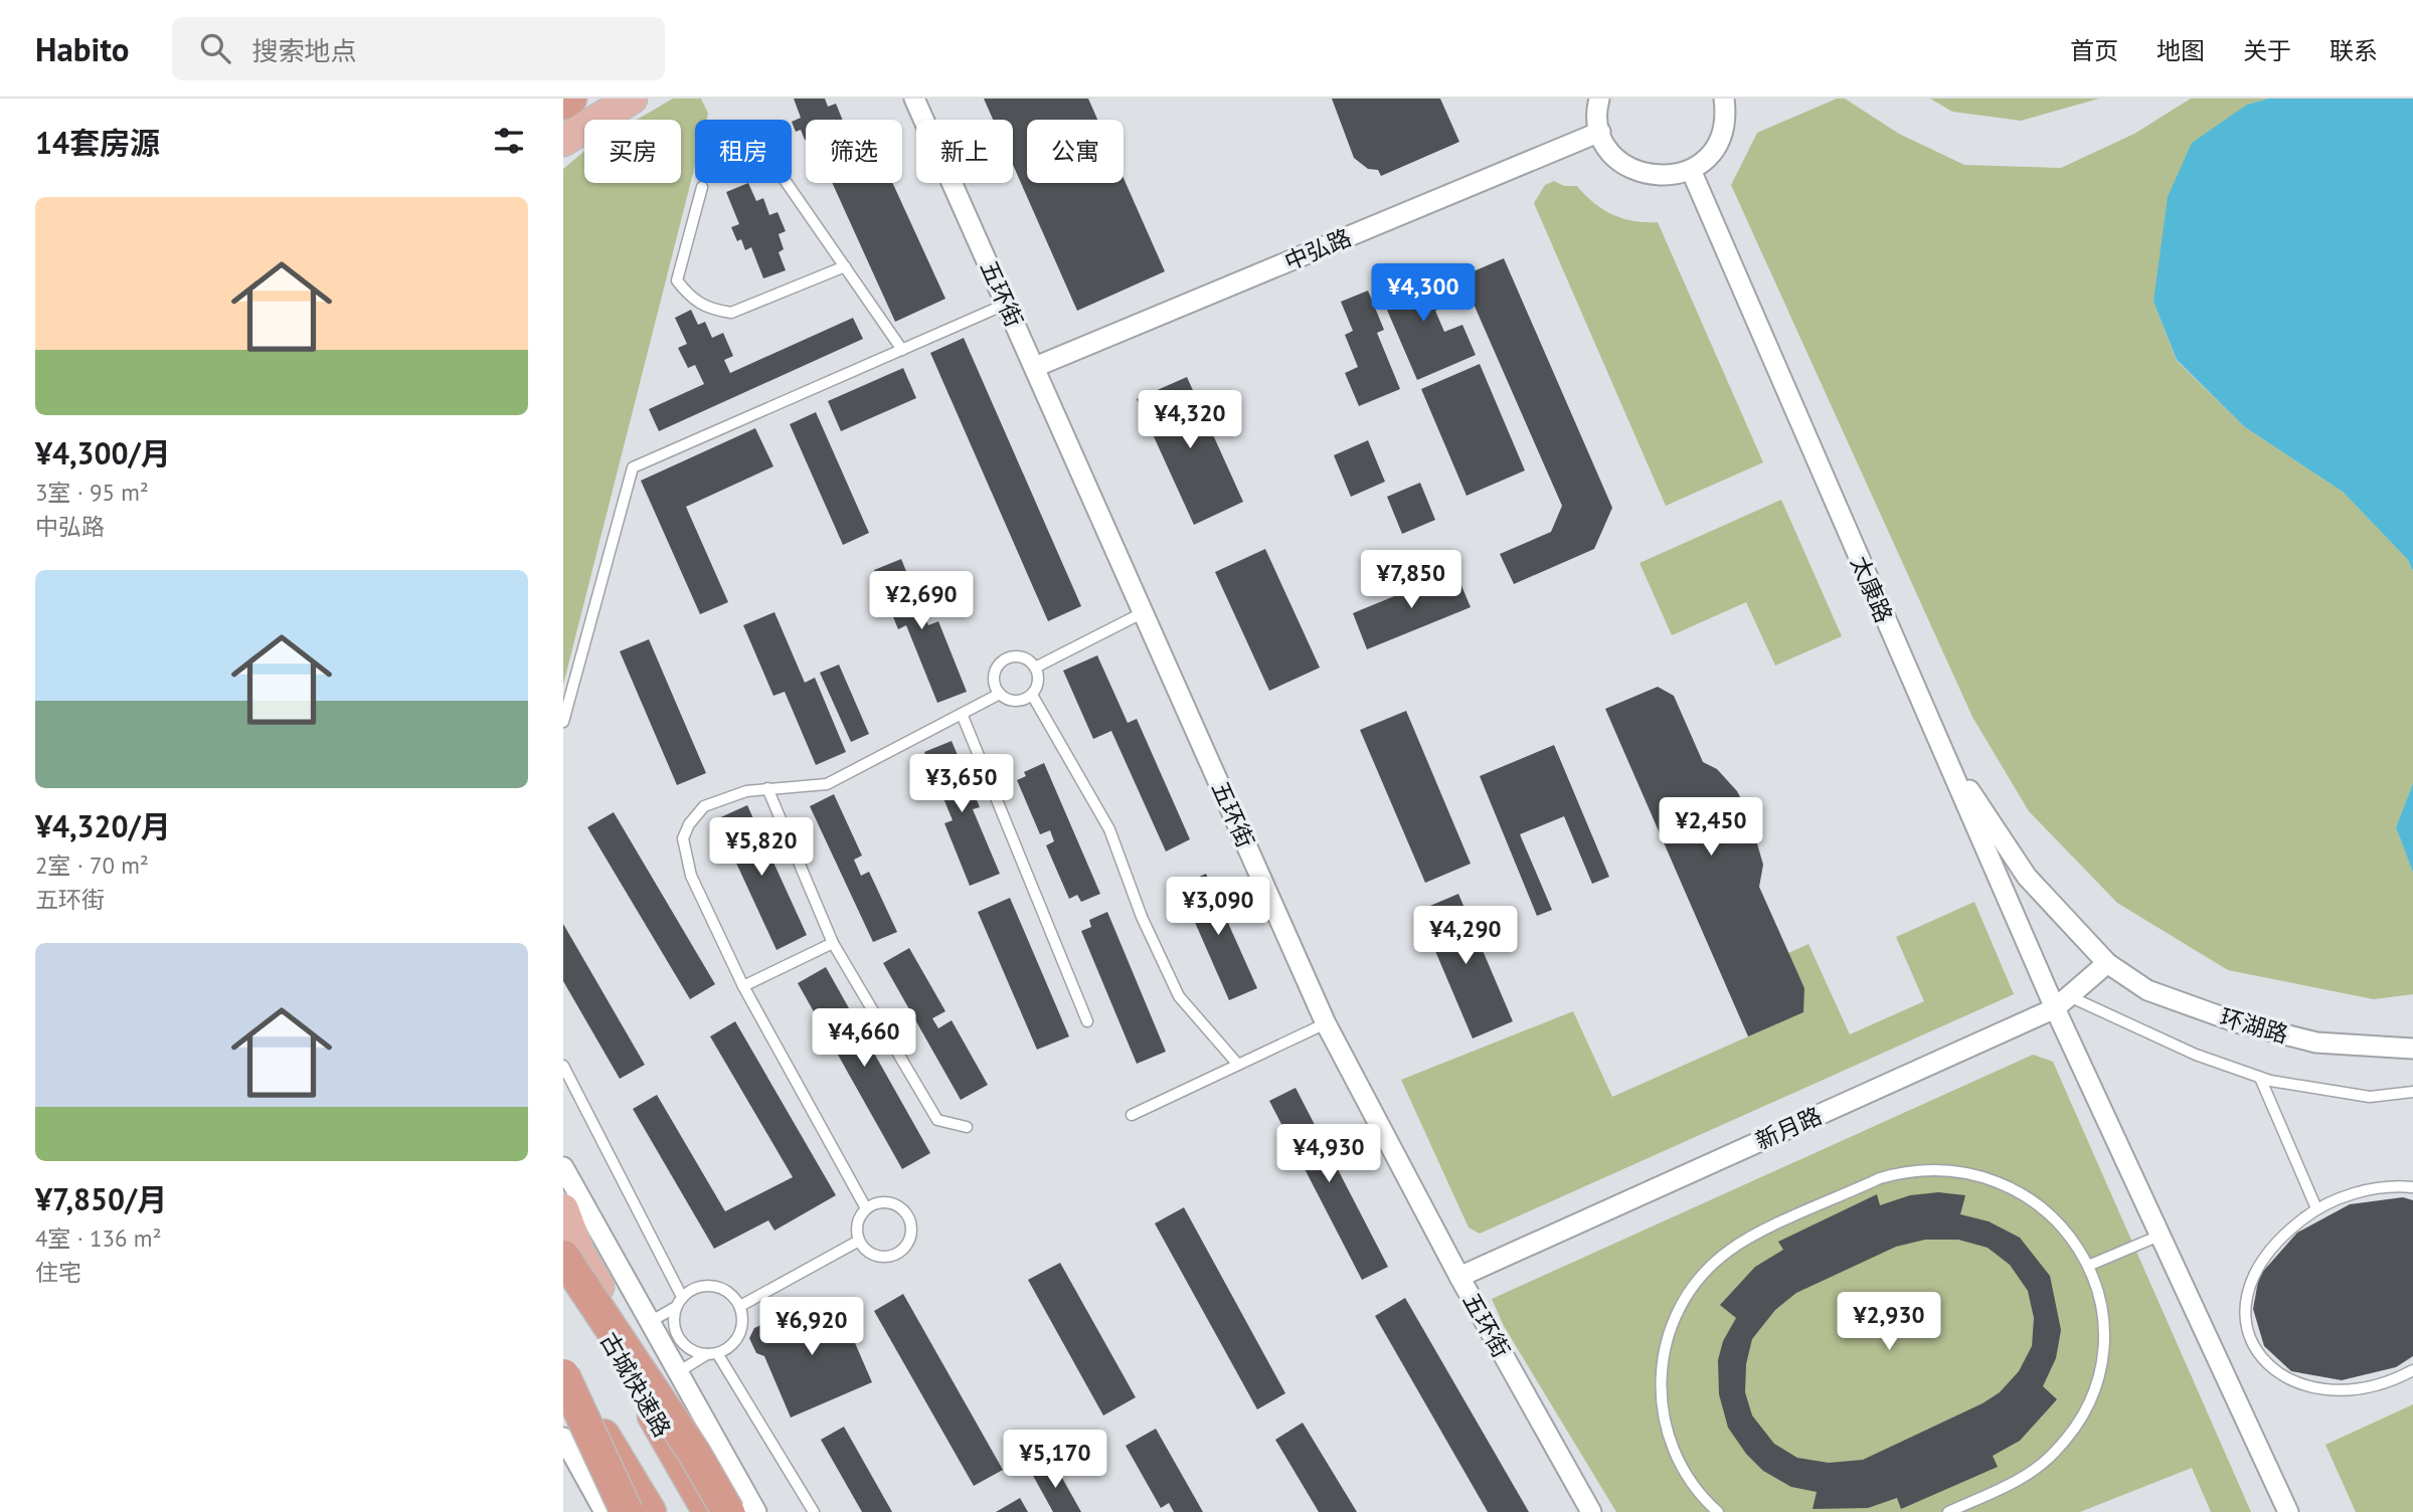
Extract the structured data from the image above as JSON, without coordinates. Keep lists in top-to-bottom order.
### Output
{
  "streets": {
    "highway": ["古城快速路"],
    "street": [
      "中弘路",
      "五环街",
      "太康路",
      "环湖路",
      "新月路"
    ]
  },
  "crossings": [
    ["中弘路", "五环街"],
    ["五环街", "新月路"],
    ["太康路", "环湖路"],
    ["太康路", "新月路"],
    ["环湖路", "新月路"]
  ],
  "page": {
    "header": "Habito",
    "search": "搜索地点",
    "nav": [
      "首页",
      "地图",
      "关于",
      "联系"
    ],
    "heading": "14套房源",
    "chip": [
      "买房",
      "租房",
      "筛选",
      "新上",
      "公寓"
    ],
    "list": [
      {
        "name": "¥4,300/月",
        "note": "3室 · 95 m² · 中弘路"
      },
      {
        "name": "¥4,320/月",
        "note": "2室 · 70 m² · 五环街"
      },
      {
        "name": "¥7,850/月",
        "note": "4室 · 136 m² · 住宅"
      }
    ],
    "price": [
      "¥4,300",
      "¥4,320",
      "¥7,850",
      "¥2,690",
      "¥3,650",
      "¥2,450",
      "¥5,820",
      "¥3,090",
      "¥4,290",
      "¥4,660",
      "¥4,930",
      "¥2,930",
      "¥6,920",
      "¥5,170"
    ]
  }
}
